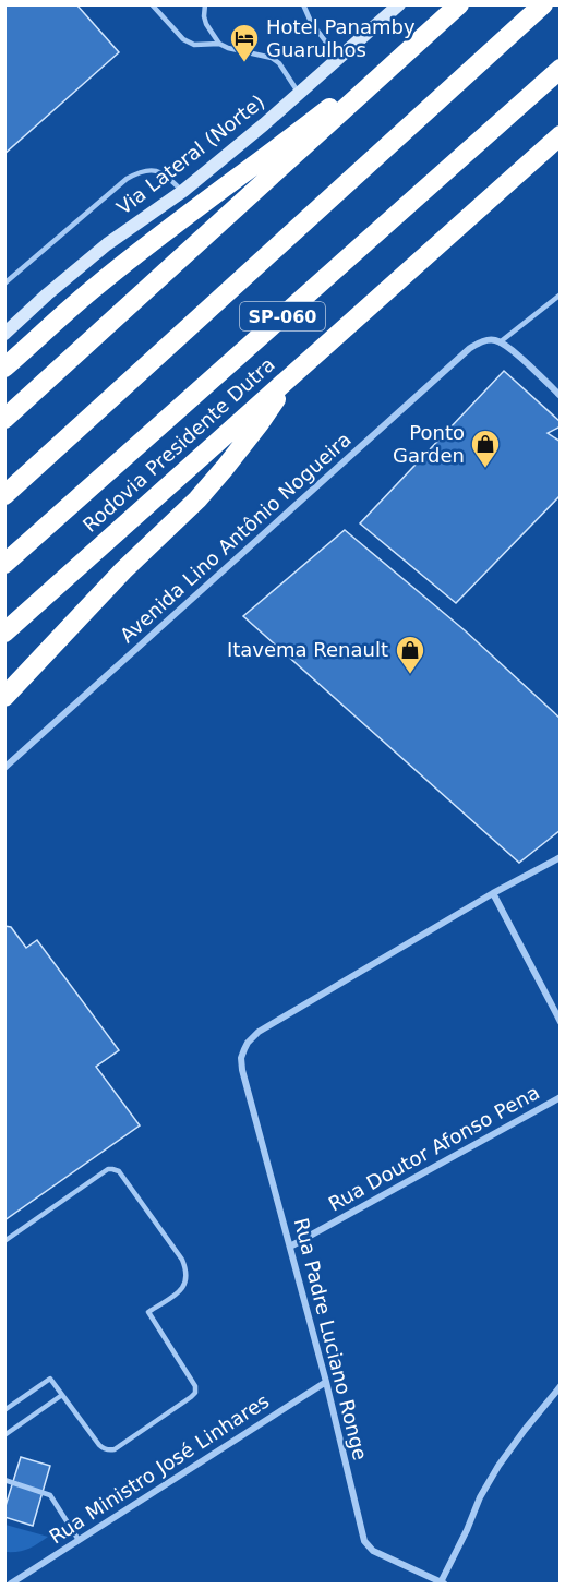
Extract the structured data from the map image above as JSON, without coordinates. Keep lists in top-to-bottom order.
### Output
{
  "streets": {
    "highway": ["SP-060", "Rodovia Presidente Dutra"],
    "main road": ["Via Lateral (Norte)"],
    "street": [
      "Avenida Lino Antônio Nogueira",
      "Rua Doutor Afonso Pena",
      "Rua Padre Luciano Ronge",
      "Rua Ministro José Linhares"
    ]
  },
  "crossings": [
    ["Rua Doutor Afonso Pena", "Rua Padre Luciano Ronge"],
    ["Rua Padre Luciano Ronge", "Rua Ministro José Linhares"]
  ],
  "places": {
    "hotel": ["Hotel Panamby Guarulhos"],
    "shop": ["Ponto Garden", "Itavema Renault"]
  }
}
